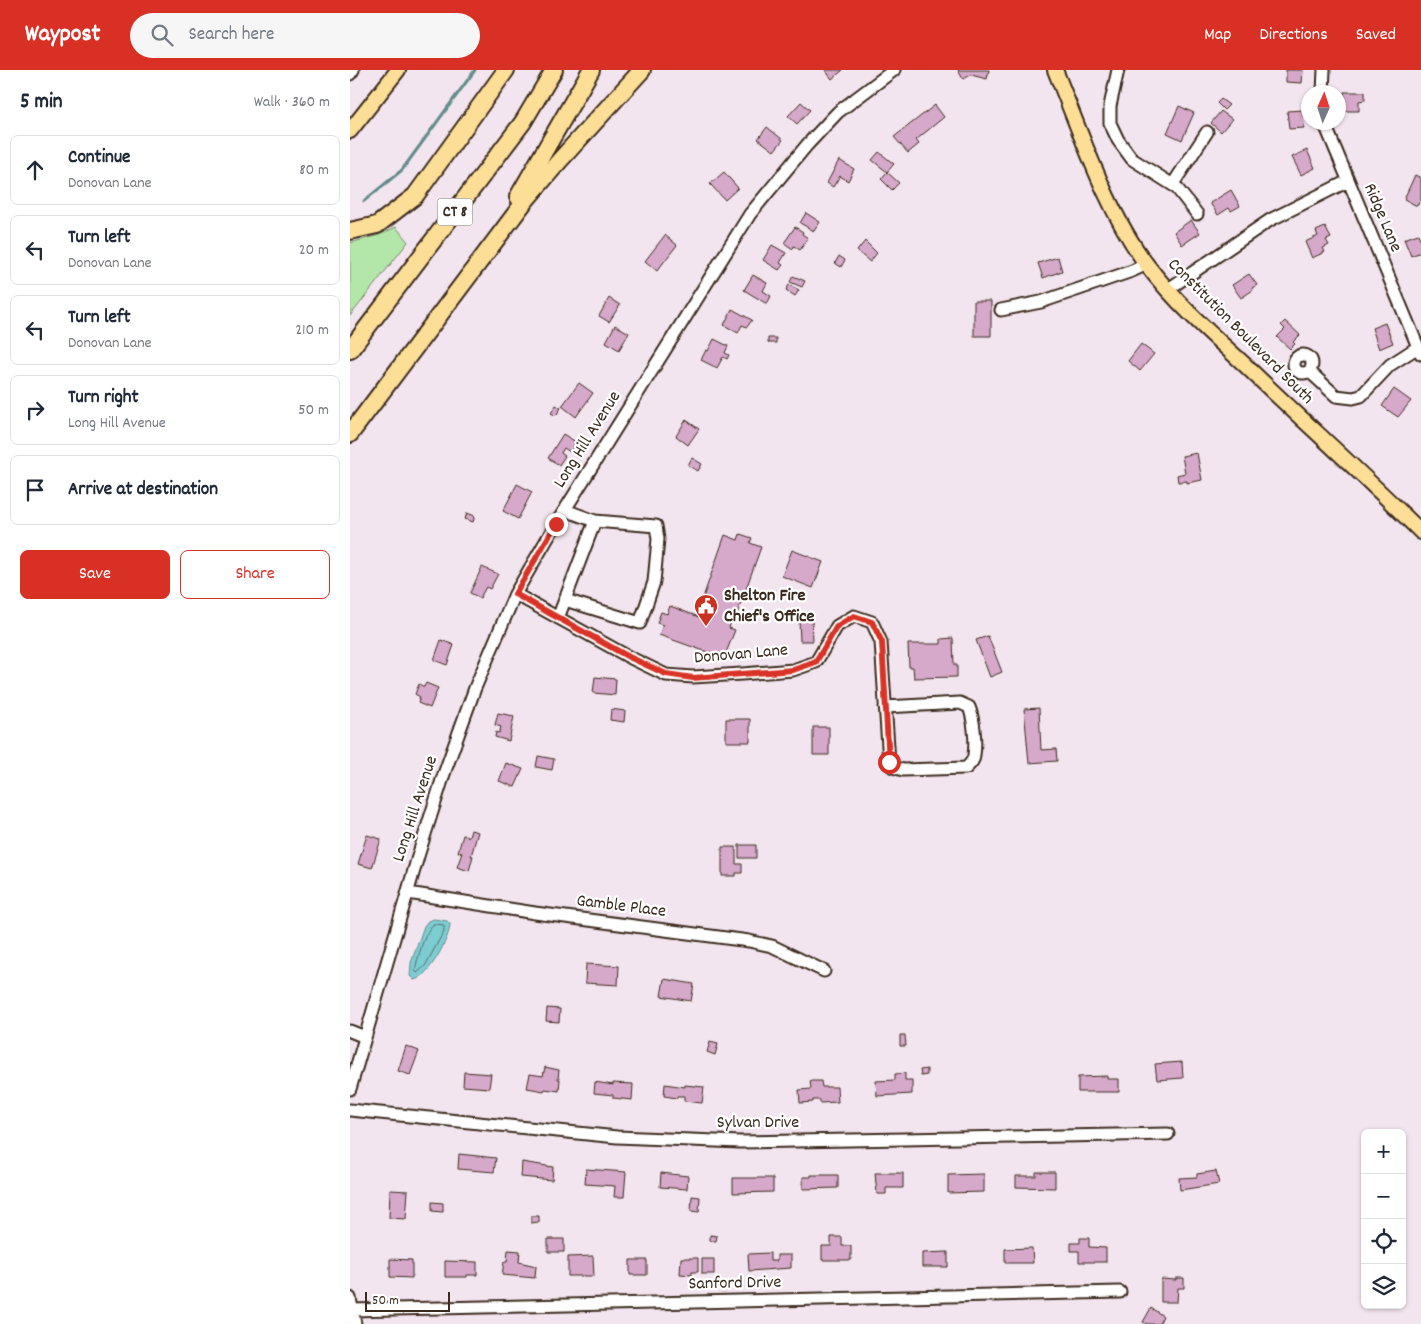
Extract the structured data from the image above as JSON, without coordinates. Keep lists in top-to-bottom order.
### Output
{
  "streets": {
    "highway": ["CT 8"],
    "main road": ["Constitution Boulevard South"],
    "street": [
      "Ridge Lane",
      "Long Hill Avenue",
      "Donovan Lane",
      "Gamble Place",
      "Sylvan Drive",
      "Sanford Drive"
    ]
  },
  "crossings": [
    ["Long Hill Avenue", "Donovan Lane"],
    ["Long Hill Avenue", "Gamble Place"]
  ],
  "places": {
    "public building": ["Shelton Fire Chief's Office"]
  },
  "scale_bar": "50 m",
  "north": "top",
  "page": {
    "header": "Waypost",
    "search": "Search here",
    "nav": ["Map", "Directions", "Saved"],
    "heading": ["5 min", "Walk · 360 m"],
    "list": [
      ["Continue", "Donovan Lane", "80 m"],
      ["Turn left", "Donovan Lane", "20 m"],
      ["Turn left", "Donovan Lane", "210 m"],
      ["Turn right", "Long Hill Avenue", "50 m"],
      "Arrive at destination"
    ],
    "buttons": ["Save", "Share"],
    "map_buttons": ["+", "−"],
    "scale": "50 m"
  }
}
